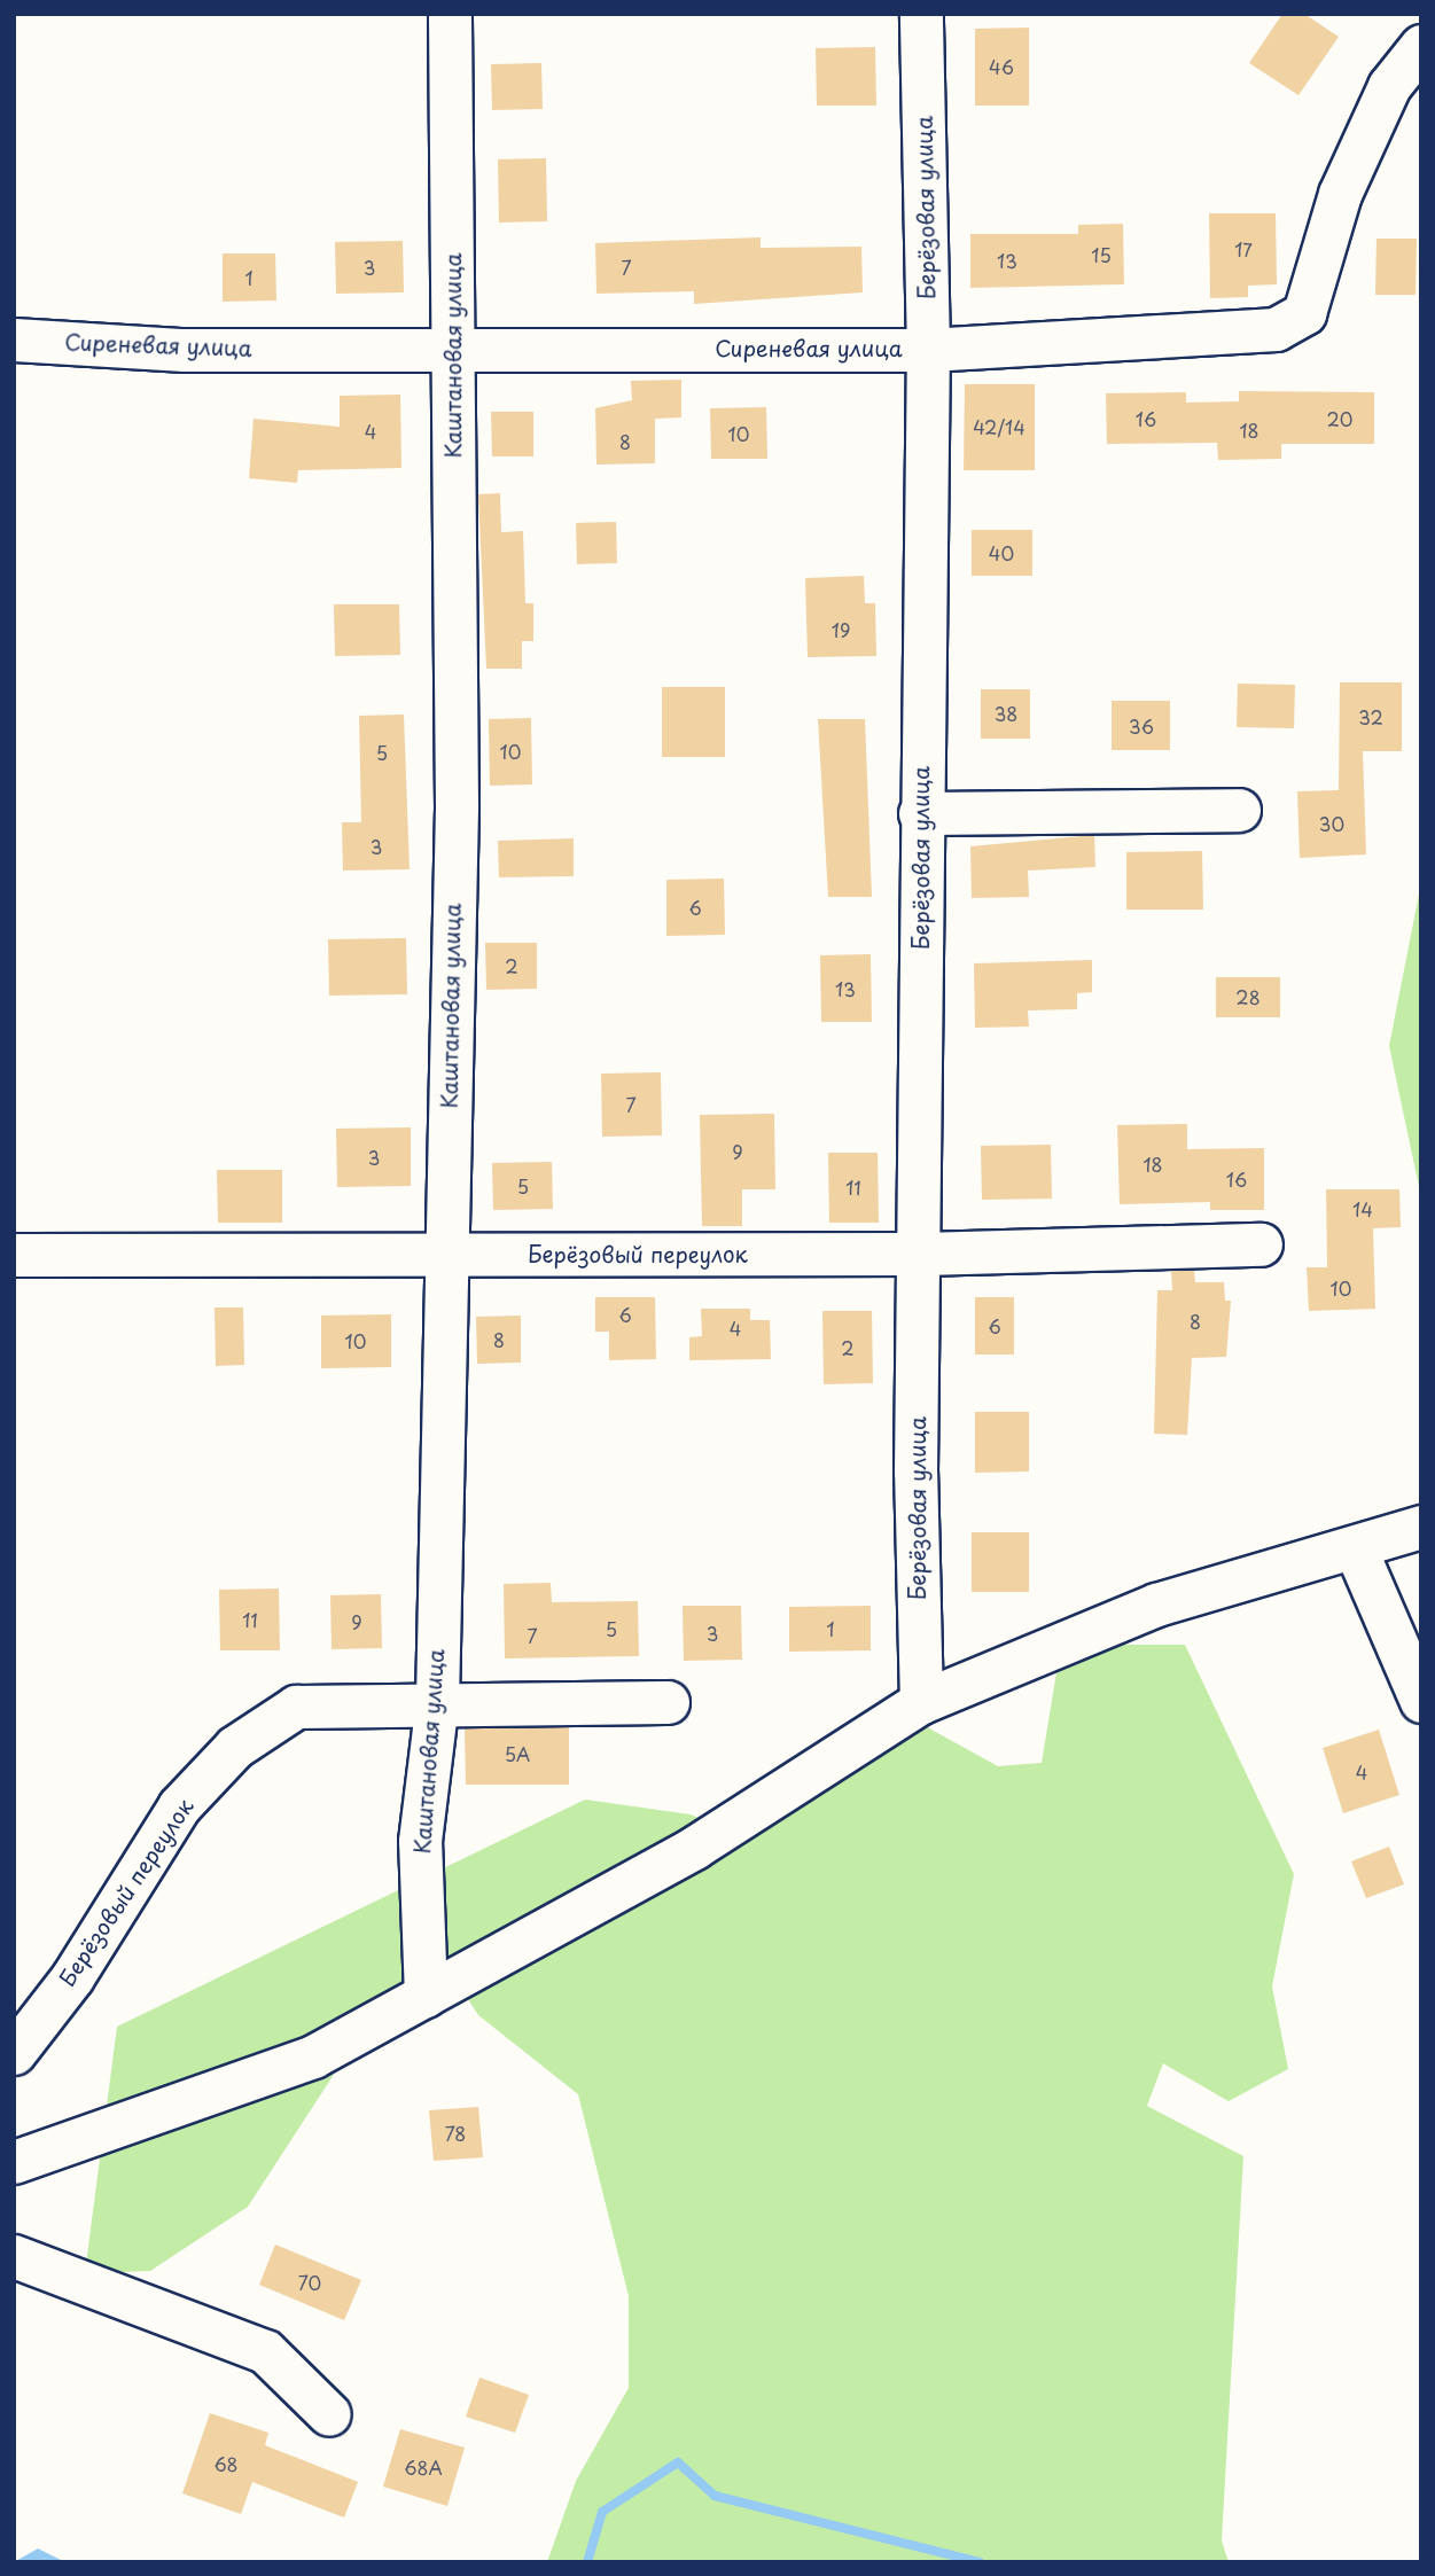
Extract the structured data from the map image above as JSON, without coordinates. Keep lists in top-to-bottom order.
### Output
{
  "streets": {
    "street": [
      "Берёзовая улица",
      "Сиреневая улица",
      "Каштановая улица",
      "Берёзовый переулок"
    ]
  },
  "crossings": [
    ["Берёзовая улица", "Сиреневая улица"],
    ["Берёзовая улица", "Берёзовый переулок"],
    ["Сиреневая улица", "Каштановая улица"],
    ["Каштановая улица", "Берёзовый переулок"]
  ],
  "house_numbers": [
    "46",
    "17",
    "15",
    "13",
    "3",
    "7",
    "1",
    "16",
    "20",
    "42/14",
    "18",
    "4",
    "10",
    "8",
    "40",
    "19",
    "38",
    "32",
    "36",
    "10",
    "5",
    "30",
    "3",
    "6",
    "2",
    "13",
    "28",
    "7",
    "9",
    "3",
    "18",
    "16",
    "5",
    "11",
    "14",
    "10",
    "6",
    "8",
    "6",
    "4",
    "8",
    "10",
    "2",
    "11",
    "9",
    "5",
    "1",
    "3",
    "7",
    "5А",
    "4",
    "78",
    "70",
    "68",
    "68А"
  ]
}
